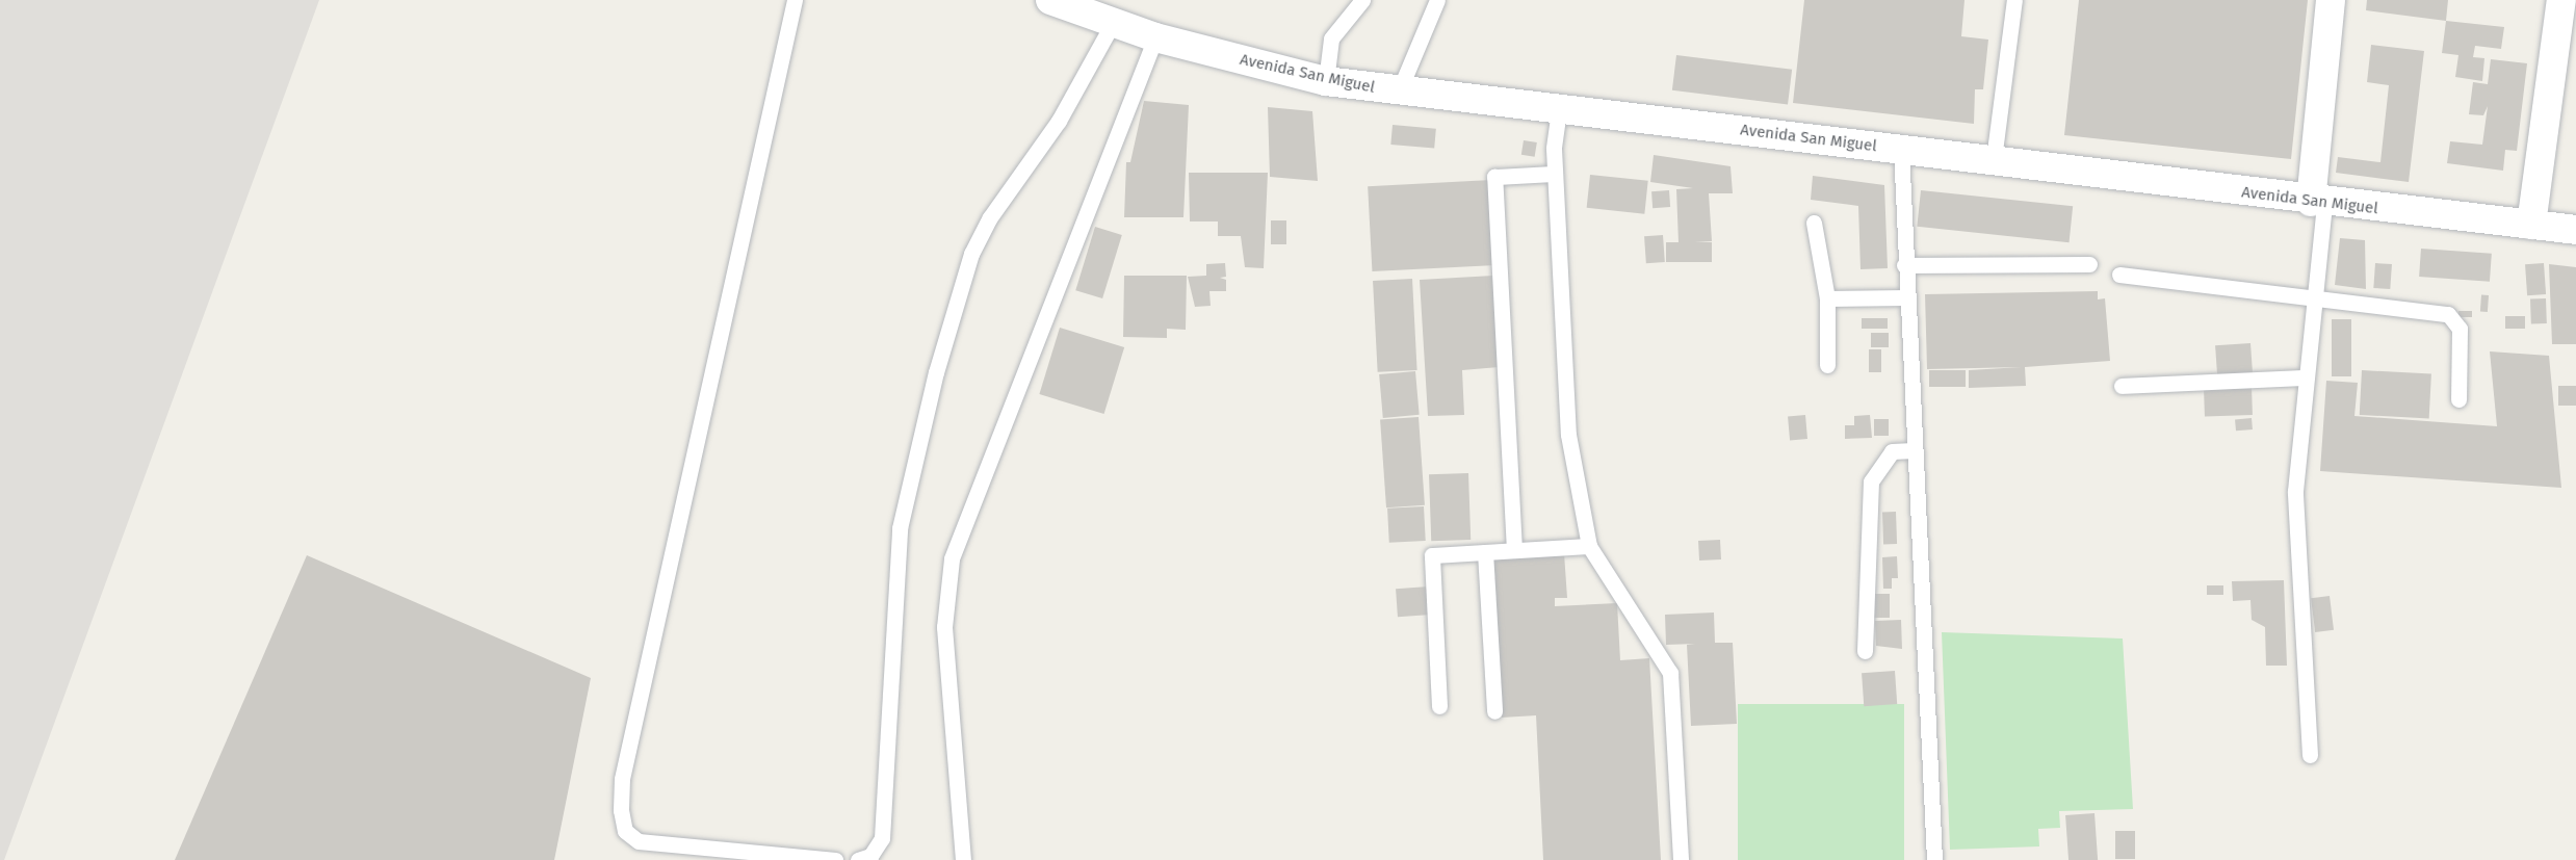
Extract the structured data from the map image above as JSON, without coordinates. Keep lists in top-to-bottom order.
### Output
{
  "streets": {
    "street": ["Avenida San Miguel"]
  }
}
